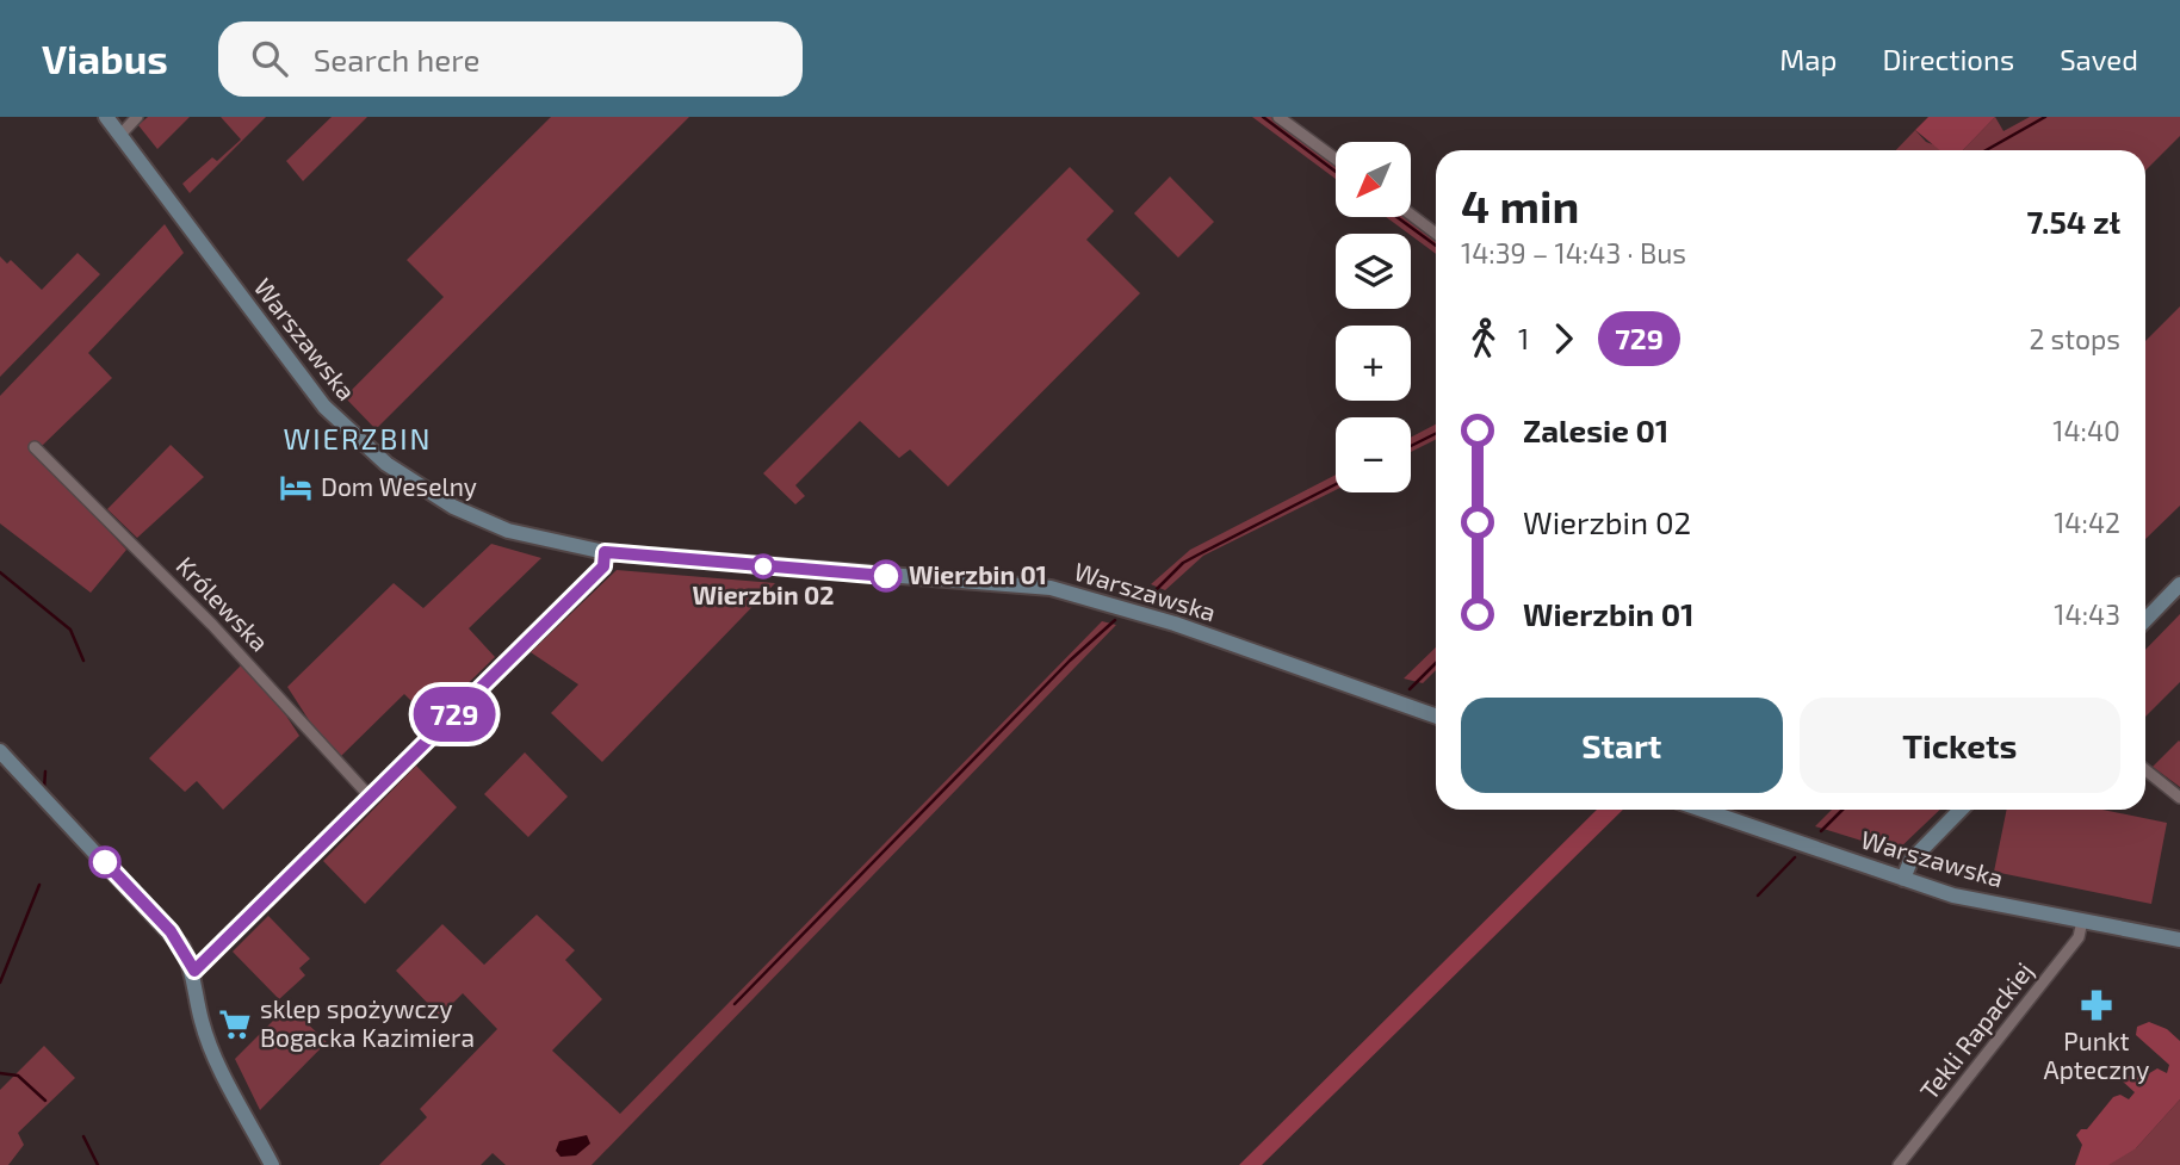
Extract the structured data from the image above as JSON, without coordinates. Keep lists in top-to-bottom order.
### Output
{
  "streets": {
    "main road": ["Warszawska"],
    "street": ["Królewska", "Tekli Rapackiej"]
  },
  "crossings": [
    ["Warszawska", "Tekli Rapackiej"]
  ],
  "districts": ["WIERZBIN"],
  "places": {
    "hotel": ["Dom Weselny"],
    "other": ["Wierzbin 02", "Wierzbin 01"],
    "pharmacy": ["Punkt Apteczny"],
    "supermarket": ["sklep spożywczy Bogacka Kazimiera"]
  },
  "lines": ["bus line 729"],
  "north": "bottom left",
  "page": {
    "header": "Viabus",
    "search": "Search here",
    "nav": ["Map", "Directions", "Saved"],
    "on_map": "729",
    "map_buttons": ["+", "−"],
    "heading": ["4 min", "14:39 – 14:43 · Bus", "7.54 zł"],
    "legs": ["1", "729", "2 stops"],
    "list": [
      {
        "name": "Zalesie 01",
        "value": "14:40"
      },
      {
        "name": "Wierzbin 02",
        "value": "14:42"
      },
      {
        "name": "Wierzbin 01",
        "value": "14:43"
      }
    ],
    "buttons": ["Start", "Tickets"]
  }
}
